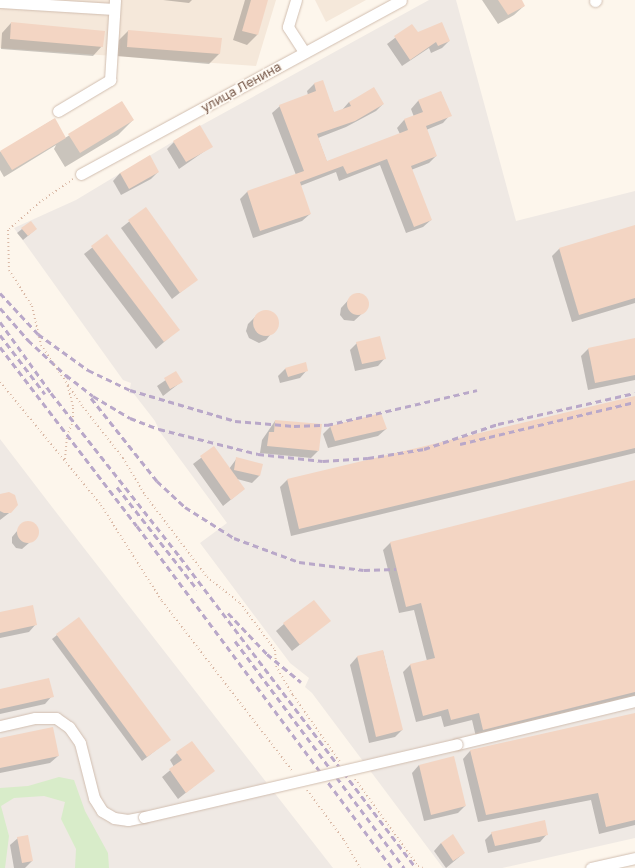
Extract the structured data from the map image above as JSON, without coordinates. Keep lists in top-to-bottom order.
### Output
{
  "streets": {
    "street": ["улица Ленина"]
  }
}
